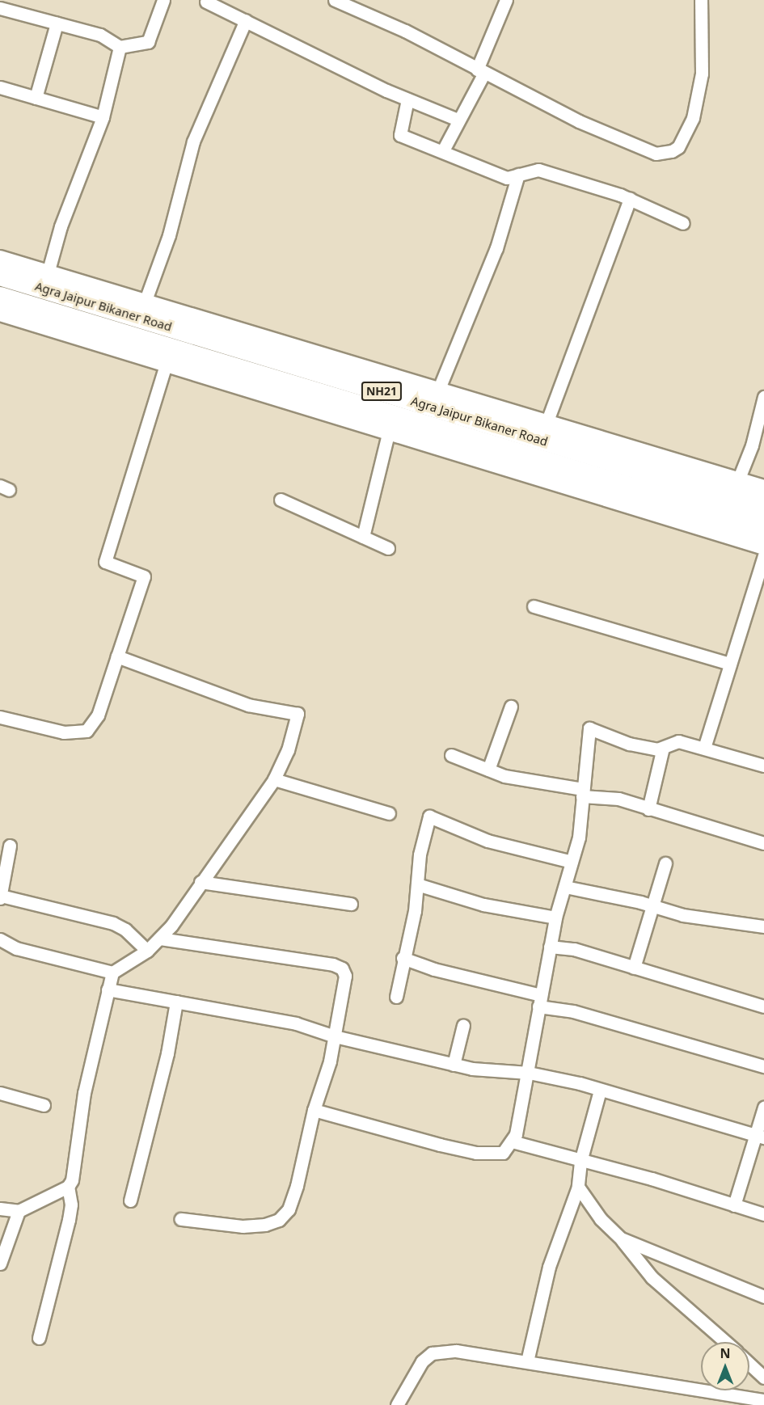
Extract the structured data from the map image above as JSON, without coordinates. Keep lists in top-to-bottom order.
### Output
{
  "streets": {
    "highway": ["Agra Jaipur Bikaner Road", "NH21"]
  },
  "north": "top"
}
